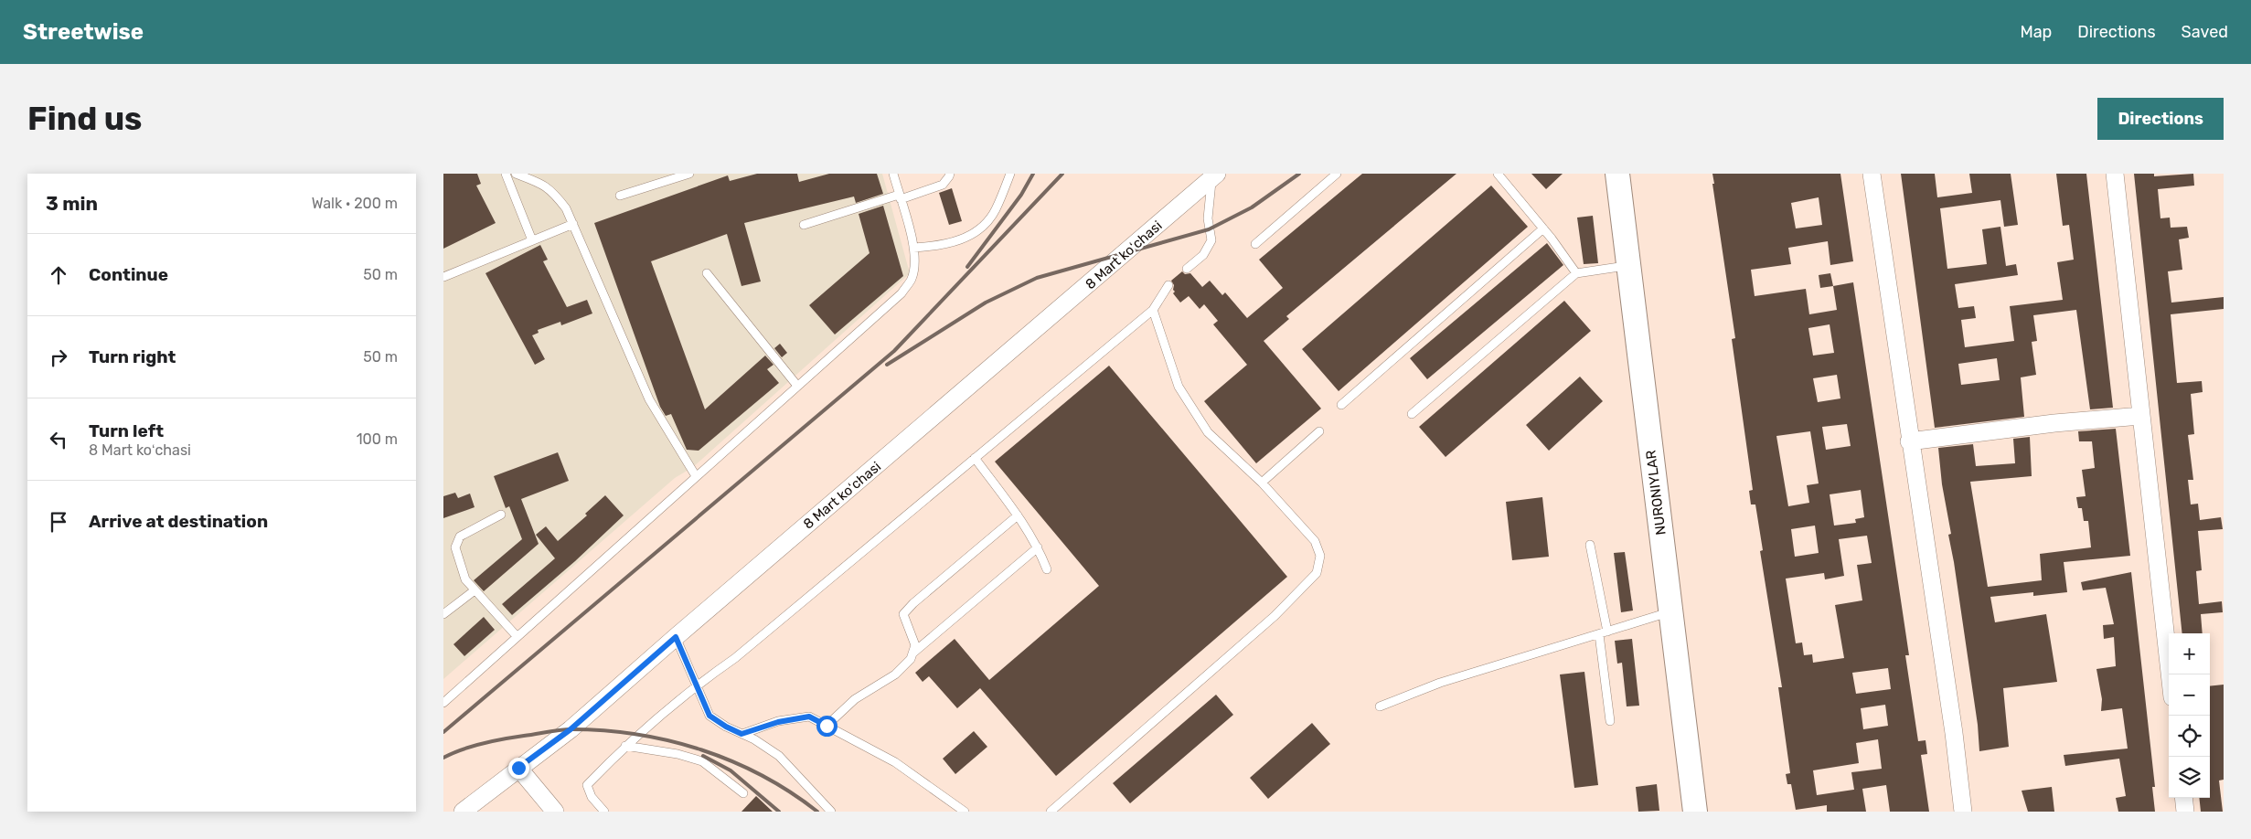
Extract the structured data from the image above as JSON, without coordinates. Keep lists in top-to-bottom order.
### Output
{
  "streets": {
    "main road": ["NURONIYLAR"],
    "street": ["8 Mart koʻchasi"]
  },
  "page": {
    "header": "Streetwise",
    "nav": ["Map", "Directions", "Saved"],
    "buttons": "Directions",
    "title": "Find us",
    "heading": ["3 min", "Walk · 200 m"],
    "list": [
      ["Continue", "50 m"],
      ["Turn right", "50 m"],
      ["Turn left", "8 Mart koʻchasi", "100 m"],
      "Arrive at destination"
    ],
    "map_buttons": ["+", "−"]
  }
}
